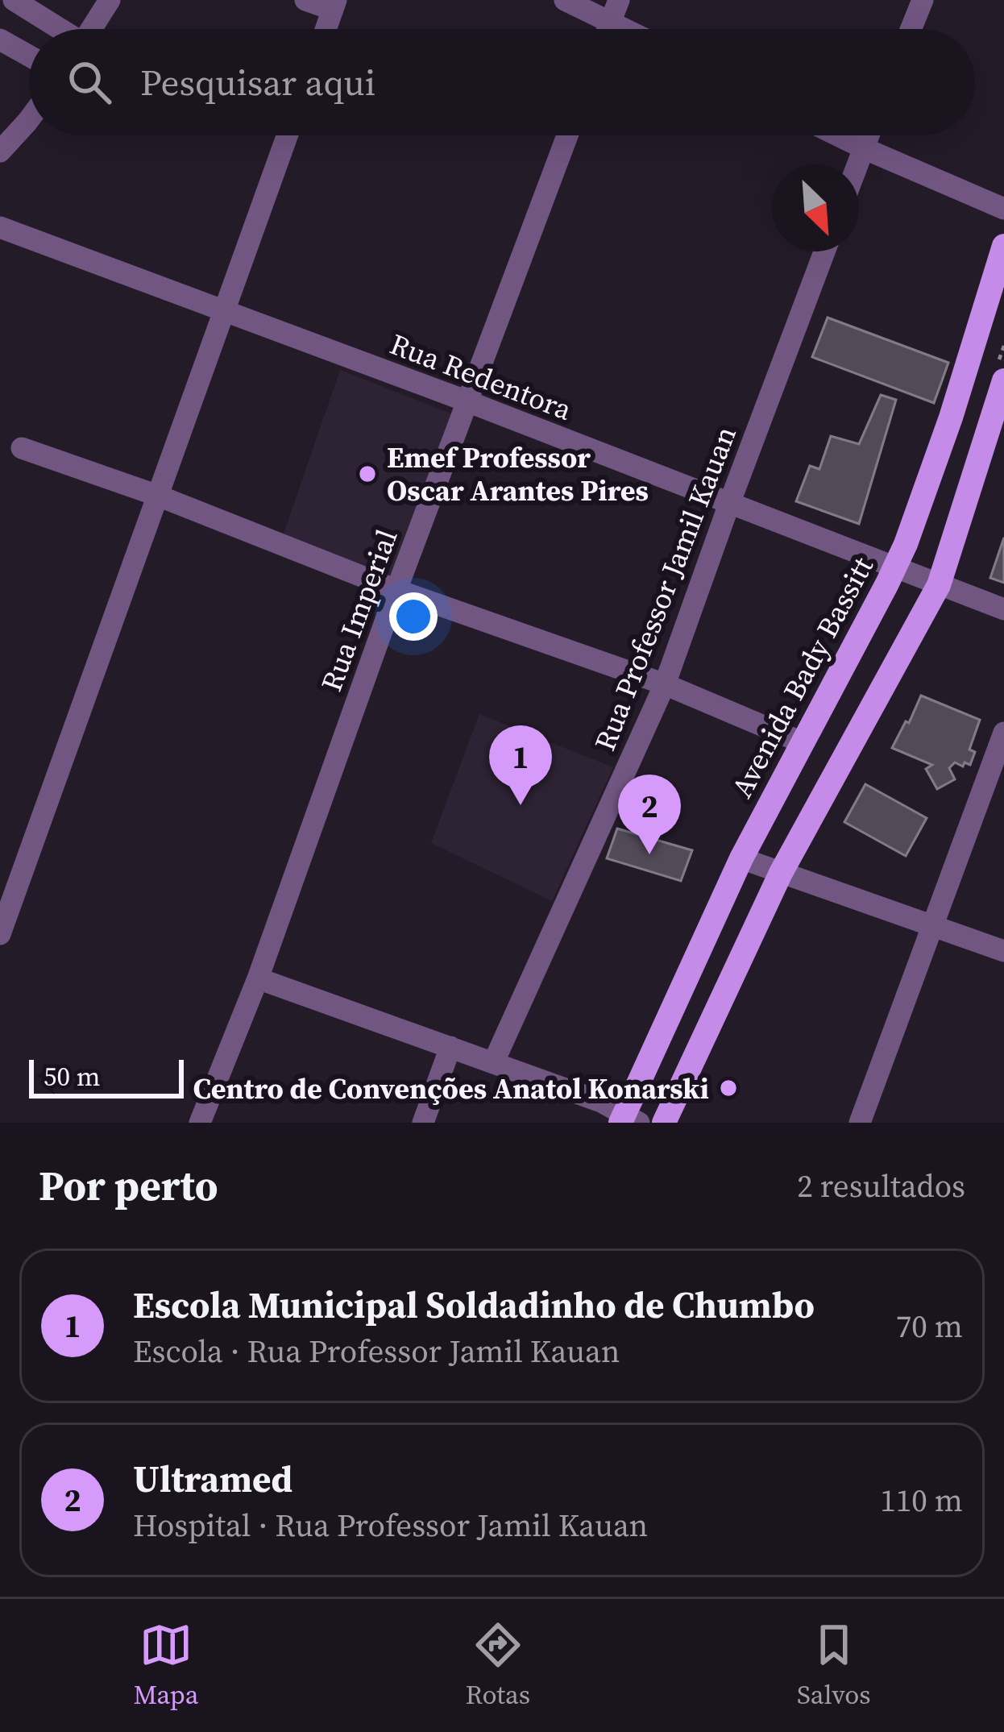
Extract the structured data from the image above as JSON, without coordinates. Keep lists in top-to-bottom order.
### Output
{
  "streets": {
    "main road": ["Avenida Bady Bassitt"],
    "street": ["Rua Redentora", "Rua Professor Jamil Kauan", "Rua Imperial"]
  },
  "crossings": [
    ["Rua Redentora", "Rua Professor Jamil Kauan"],
    ["Rua Redentora", "Rua Imperial"],
    ["Rua Redentora", "Avenida Bady Bassitt"]
  ],
  "places": ["Emef Professor Oscar Arantes Pires", "Centro de Convenções Anatol Konarski"],
  "scale_bar": "50 m",
  "north": "bottom right",
  "page": {
    "search": "Pesquisar aqui",
    "pins": ["1", "2"],
    "scale": "50 m",
    "heading": ["Por perto", "2 resultados"],
    "list": [
      {
        "mark": "1",
        "name": "Escola Municipal Soldadinho de Chumbo",
        "note": "Escola · Rua Professor Jamil Kauan",
        "value": "70 m"
      },
      {
        "mark": "2",
        "name": "Ultramed",
        "note": "Hospital · Rua Professor Jamil Kauan",
        "value": "110 m"
      }
    ],
    "nav": ["Mapa", "Rotas", "Salvos"]
  }
}
